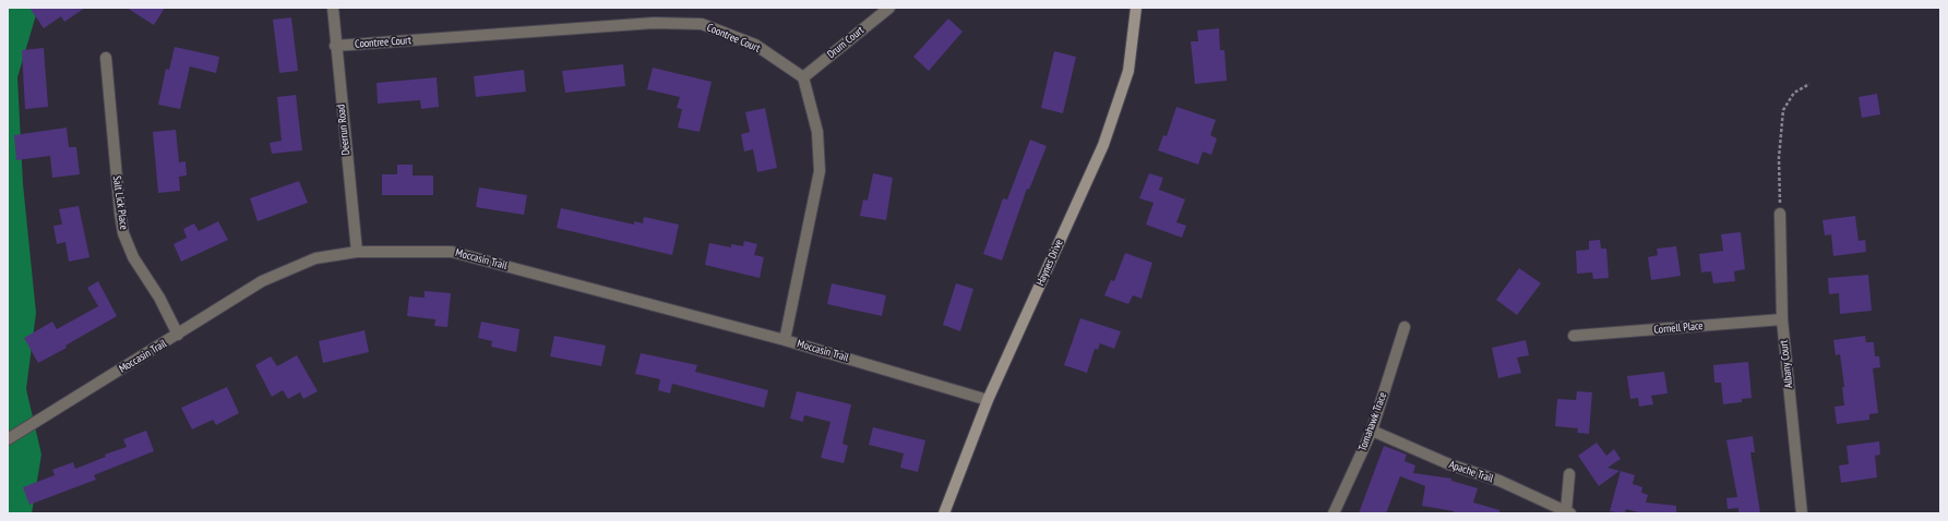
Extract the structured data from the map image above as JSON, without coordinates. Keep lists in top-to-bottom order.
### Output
{
  "streets": {
    "street": [
      "Coontree Court",
      "Drum Court",
      "Deerrun Road",
      "Salt Lick Place",
      "Moccasin Trail",
      "Haynes Drive",
      "Cornell Place",
      "Albany Court",
      "Tomahawk Trace",
      "Apache Trail"
    ]
  },
  "crossings": [
    ["Coontree Court", "Drum Court"],
    ["Coontree Court", "Deerrun Road"],
    ["Deerrun Road", "Moccasin Trail"],
    ["Salt Lick Place", "Moccasin Trail"],
    ["Moccasin Trail", "Haynes Drive"],
    ["Cornell Place", "Albany Court"],
    ["Tomahawk Trace", "Apache Trail"]
  ]
}
